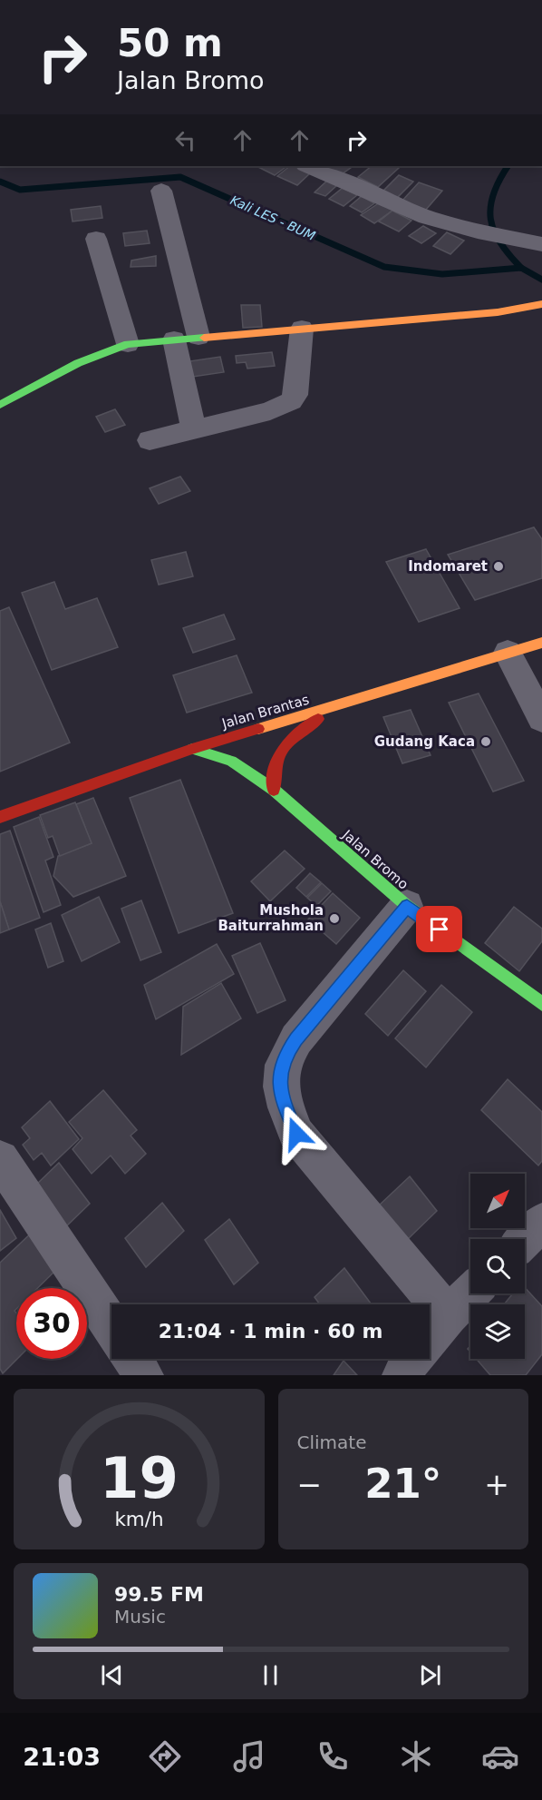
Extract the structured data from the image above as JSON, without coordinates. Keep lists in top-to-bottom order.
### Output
{
  "streets": {
    "main road": ["Jalan Brantas", "Jalan Bromo"]
  },
  "crossings": [
    ["Jalan Brantas", "Jalan Bromo"]
  ],
  "water": ["Kali LES - BUM"],
  "places": ["Indomaret", "Gudang Kaca", "Mushola Baiturrahman"],
  "north": "top right",
  "page": {
    "turn": ["50 m", "Jalan Bromo"],
    "limit": "30",
    "trip": "21:04 · 1 min · 60 m",
    "tile": "Climate",
    "heat": ["−", "21°", "+"],
    "song": ["99.5 FM", "Music"],
    "tabs": "21:03",
    "gauge": ["19", "km/h"]
  }
}
